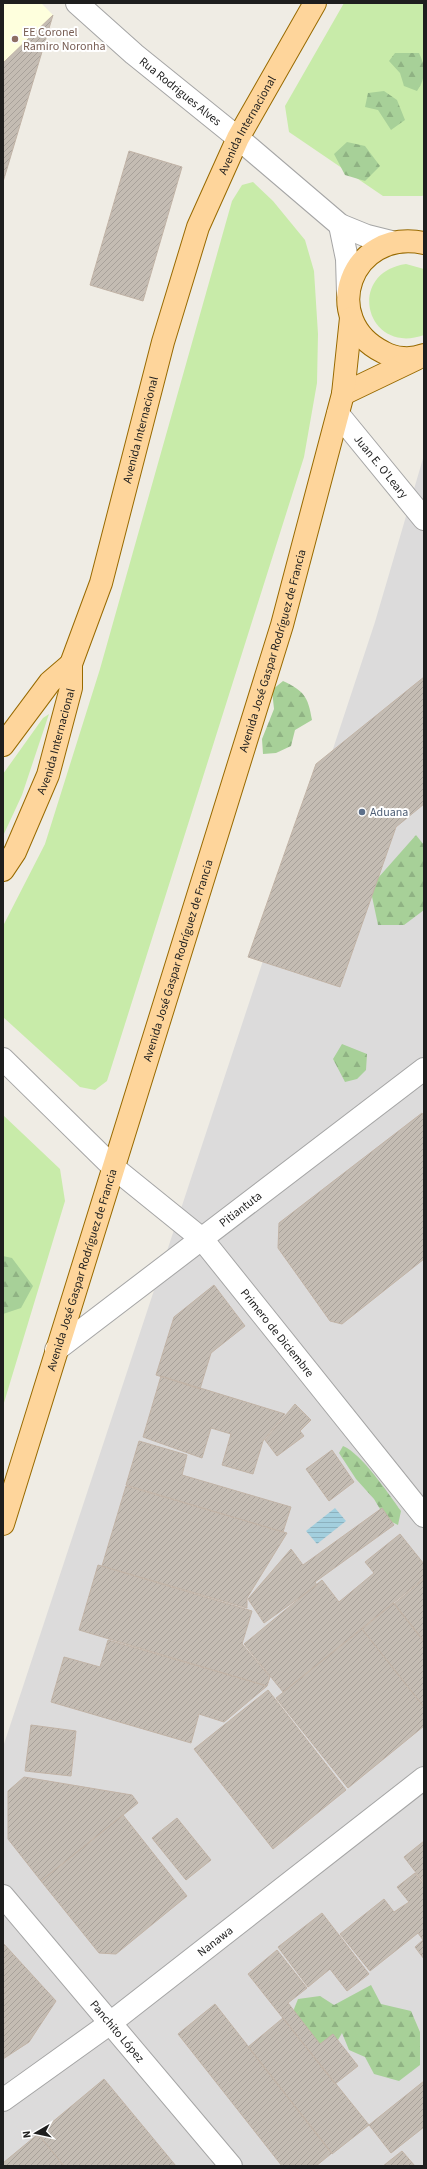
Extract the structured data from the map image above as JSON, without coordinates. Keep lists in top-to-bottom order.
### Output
{
  "streets": {
    "main road": ["Avenida Internacional", "Avenida José Gaspar Rodríguez de Francia"],
    "street": [
      "Rua Rodrigues Alves",
      "Juan E. O'Leary",
      "Pitiantuta",
      "Primero de Diciembre",
      "Nanawa",
      "Panchito López"
    ]
  },
  "crossings": [
    ["Rua Rodrigues Alves", "Avenida Internacional"],
    ["Juan E. O'Leary", "Avenida José Gaspar Rodríguez de Francia"],
    ["Avenida José Gaspar Rodríguez de Francia", "Pitiantuta"],
    ["Avenida José Gaspar Rodríguez de Francia", "Primero de Diciembre"],
    ["Pitiantuta", "Primero de Diciembre"],
    ["Nanawa", "Panchito López"]
  ],
  "places": ["EE Coronel Ramiro Noronha", "Aduana"],
  "north": "left"
}
